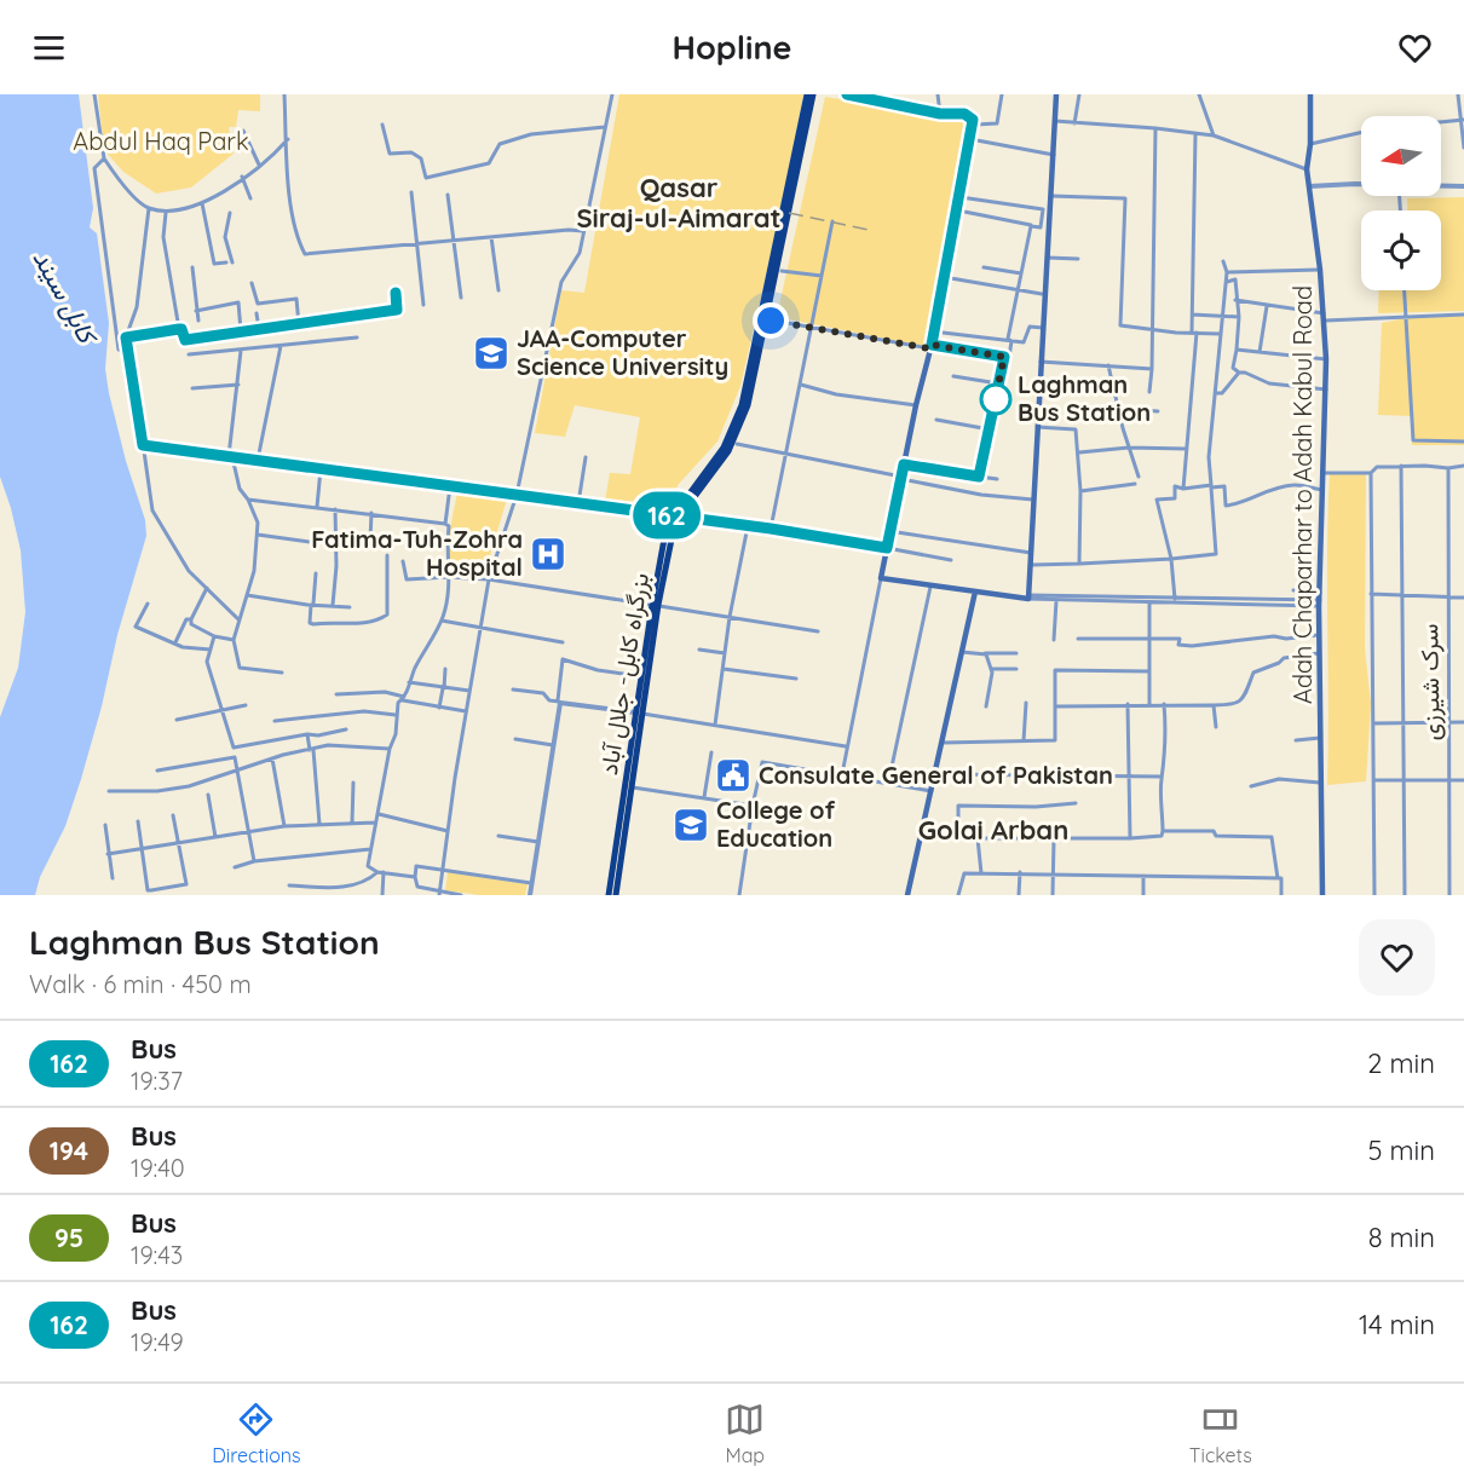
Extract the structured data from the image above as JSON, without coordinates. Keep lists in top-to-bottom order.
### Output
{
  "streets": {
    "highway": ["بزرگراه کابل- جلال آباد"],
    "main road": ["Adah Chaparhar to Adah Kabul Road"],
    "street": ["سرک شیرزی"]
  },
  "districts": ["Qasar Siraj-ul-Aimarat", "Golai Arban"],
  "water": ["کابل سيند"],
  "parks": ["Abdul Haq Park"],
  "places": {
    "school or university": ["JAA-Computer Science University", "College of Education"],
    "other": ["Laghman Bus Station"],
    "hospital": ["Fatima-Tuh-Zohra Hospital"],
    "public building": ["Consulate General of Pakistan"]
  },
  "lines": ["bus line 162"],
  "north": "left",
  "page": {
    "header": "Hopline",
    "on_map": "162",
    "heading": ["Laghman Bus Station", "Walk · 6 min · 450 m"],
    "list": [
      {
        "mark": "162",
        "name": "Bus",
        "note": "19:37",
        "value": "2 min"
      },
      {
        "mark": "194",
        "name": "Bus",
        "note": "19:40",
        "value": "5 min"
      },
      {
        "mark": "95",
        "name": "Bus",
        "note": "19:43",
        "value": "8 min"
      },
      {
        "mark": "162",
        "name": "Bus",
        "note": "19:49",
        "value": "14 min"
      }
    ],
    "tabs": ["Directions", "Map", "Tickets"]
  }
}
